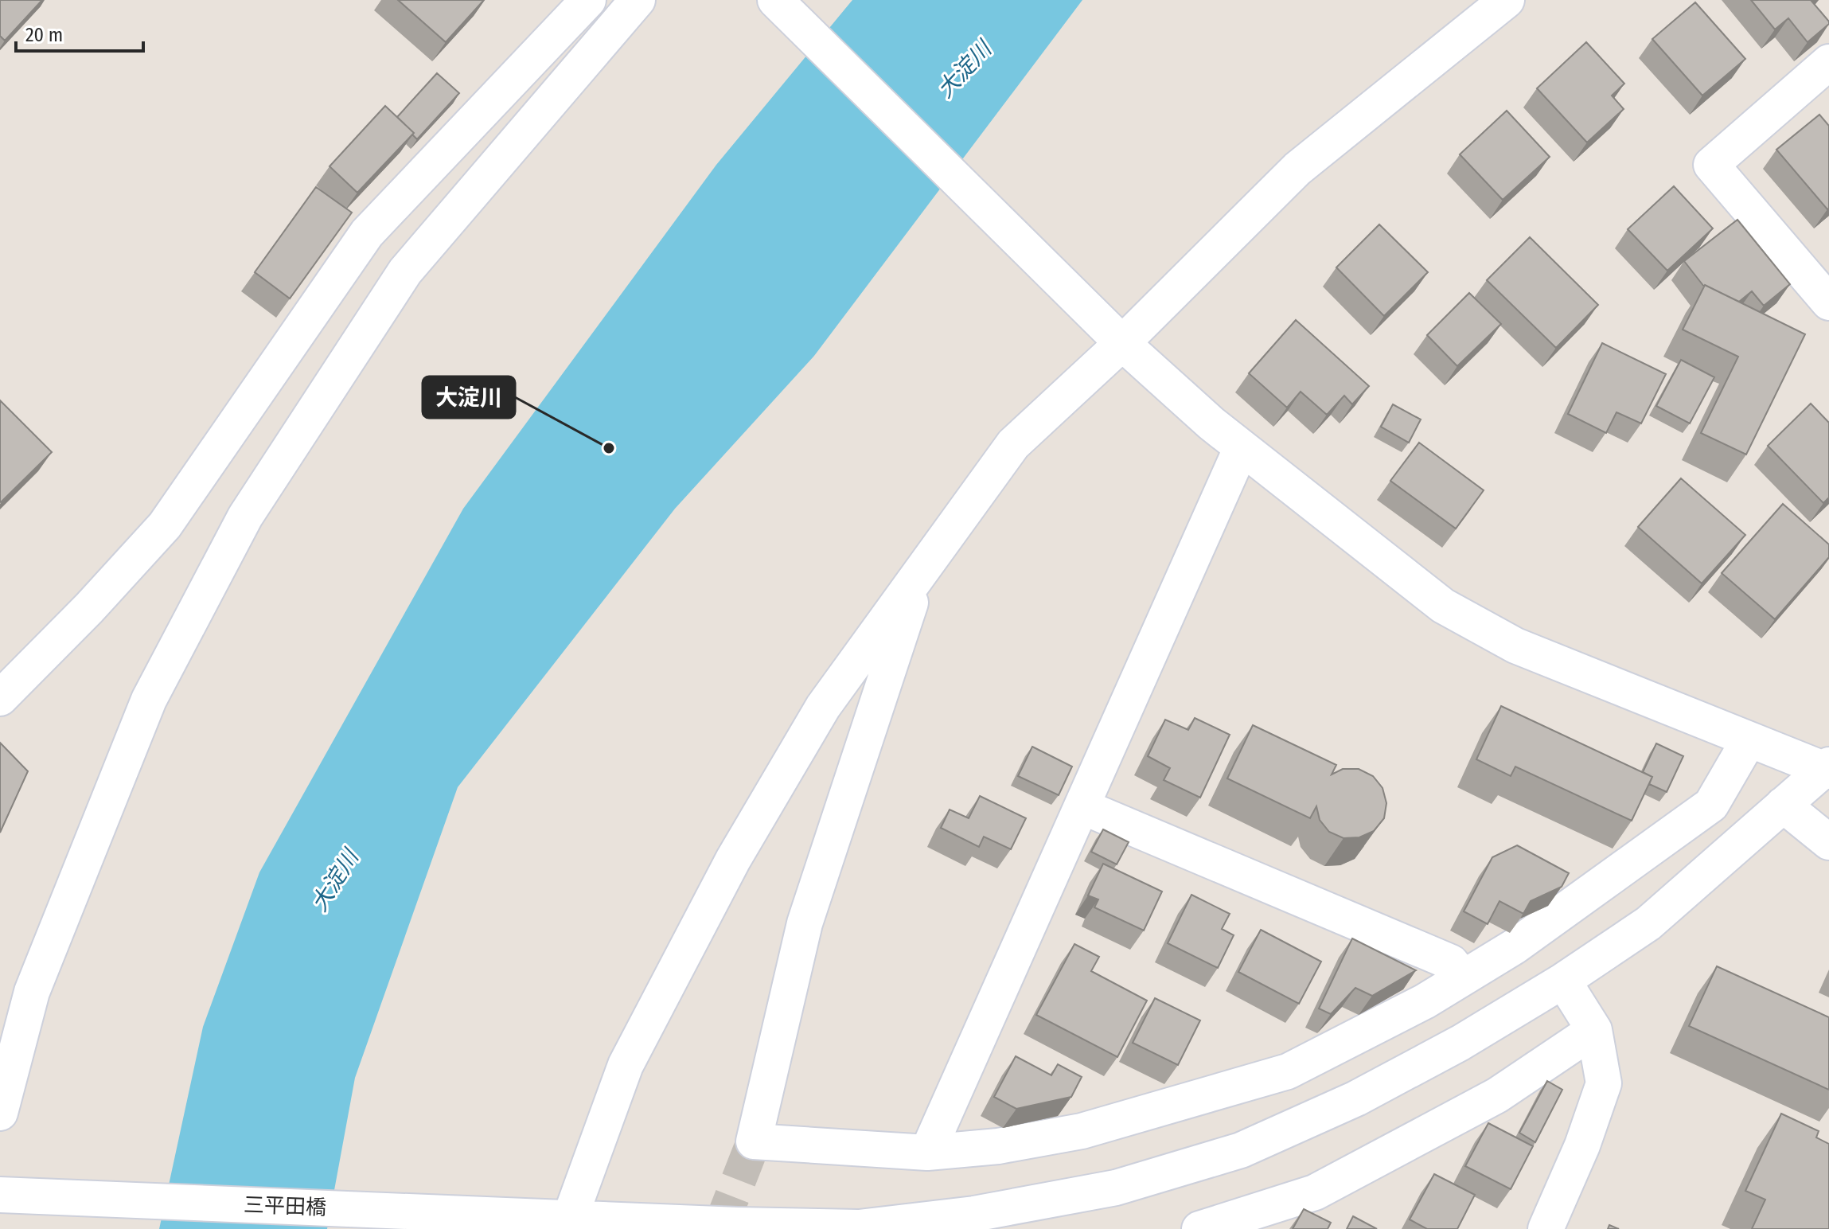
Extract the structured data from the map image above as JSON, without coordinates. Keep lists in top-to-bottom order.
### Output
{
  "streets": {
    "street": ["三平田橋"]
  },
  "water": ["大淀川"],
  "places": ["大淀川"],
  "scale_bar": "20 m"
}
